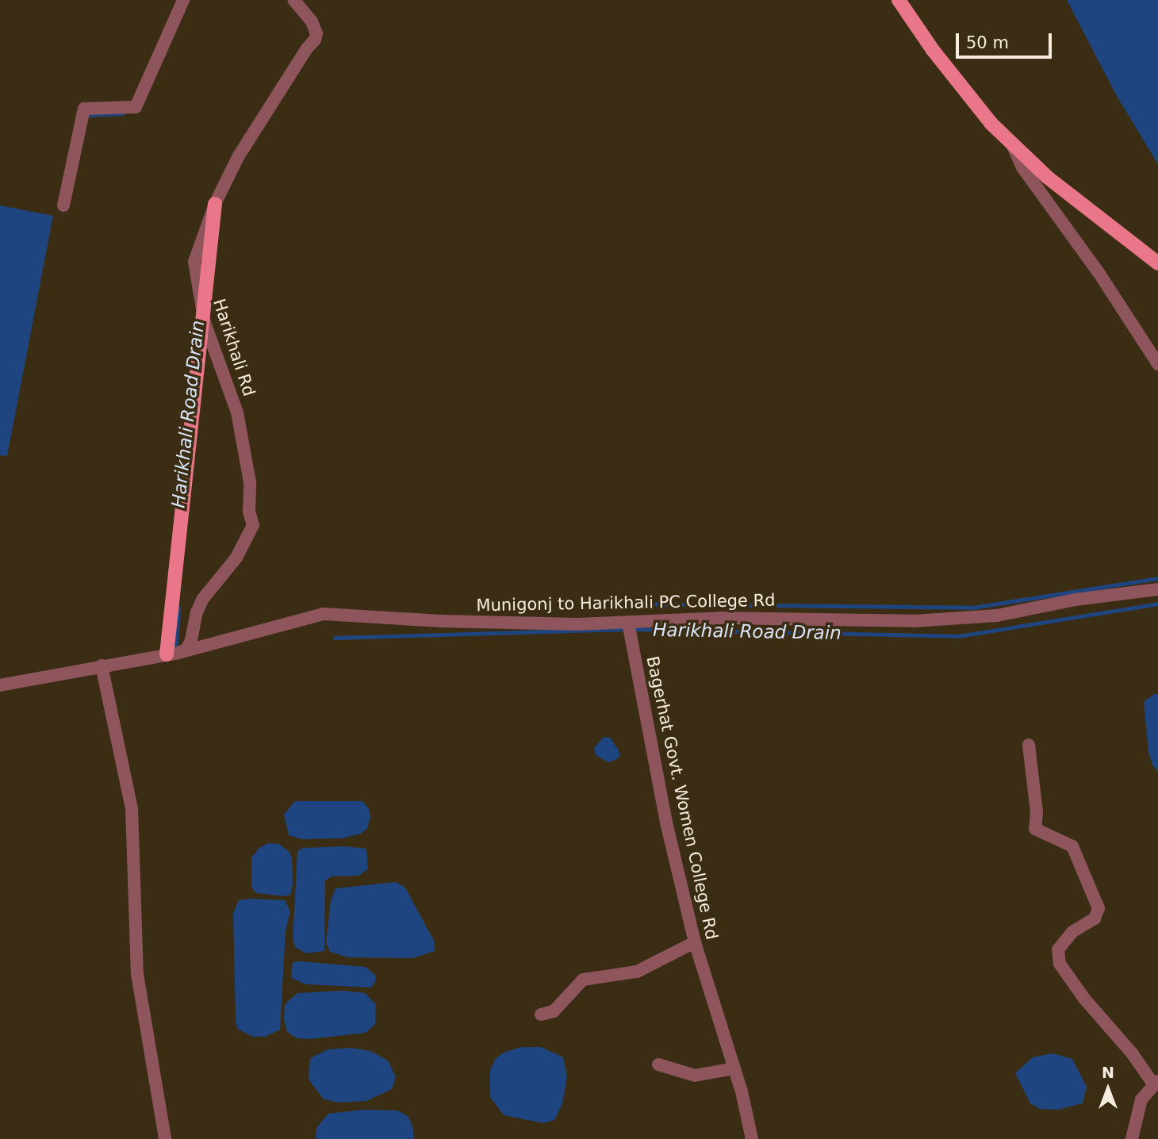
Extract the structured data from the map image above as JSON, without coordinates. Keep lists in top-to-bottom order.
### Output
{
  "streets": {
    "street": ["Harikhali Rd", "Munigonj to Harikhali PC College Rd", "Bagerhat Govt. Women College Rd"]
  },
  "crossings": [
    ["Harikhali Rd", "Munigonj to Harikhali PC College Rd"],
    ["Munigonj to Harikhali PC College Rd", "Bagerhat Govt. Women College Rd"]
  ],
  "water": ["Harikhali Road Drain"],
  "scale_bar": "50 m",
  "north": "top"
}
